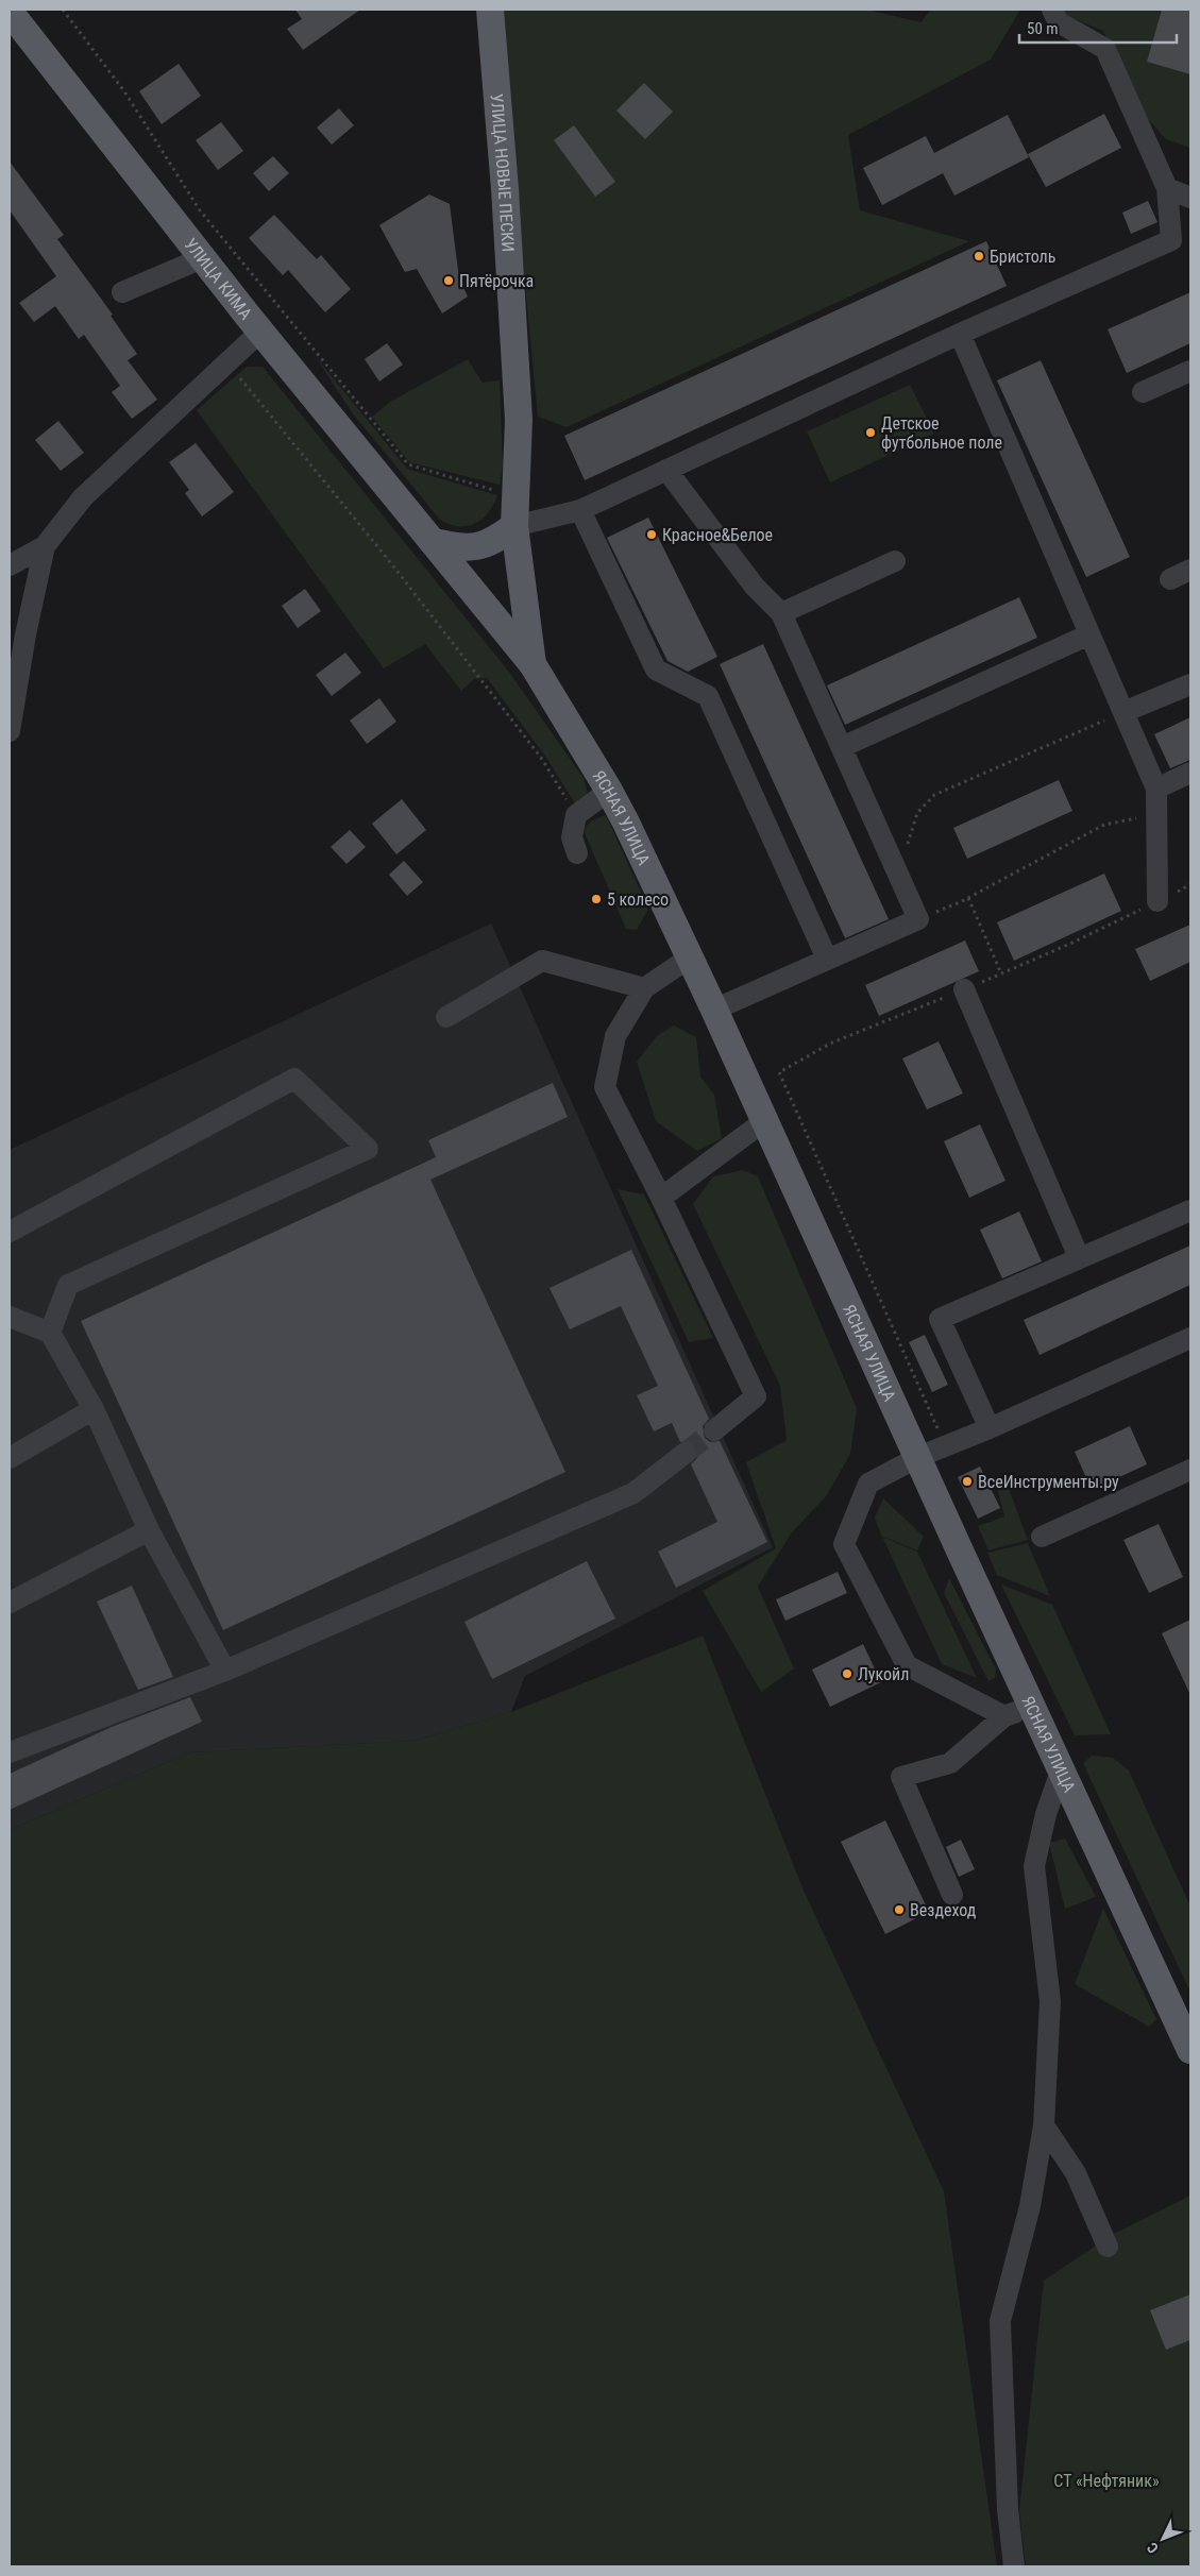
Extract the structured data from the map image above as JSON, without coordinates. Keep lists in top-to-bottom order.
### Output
{
  "streets": {
    "main road": ["УЛИЦА НОВЫЕ ПЕСКИ", "УЛИЦА КИМА", "ЯСНАЯ УЛИЦА"]
  },
  "crossings": [
    ["УЛИЦА НОВЫЕ ПЕСКИ", "УЛИЦА КИМА"],
    ["УЛИЦА НОВЫЕ ПЕСКИ", "ЯСНАЯ УЛИЦА"],
    ["УЛИЦА КИМА", "ЯСНАЯ УЛИЦА"]
  ],
  "parks": ["СТ «Нефтяник»"],
  "places": [
    "Бристоль",
    "Пятёрочка",
    "Детское футбольное поле",
    "Красное&Белое",
    "5 колесо",
    "ВсеИнструменты.ру",
    "Лукойл",
    "Вездеход"
  ],
  "scale_bar": "50 m",
  "north": "bottom left"
}
